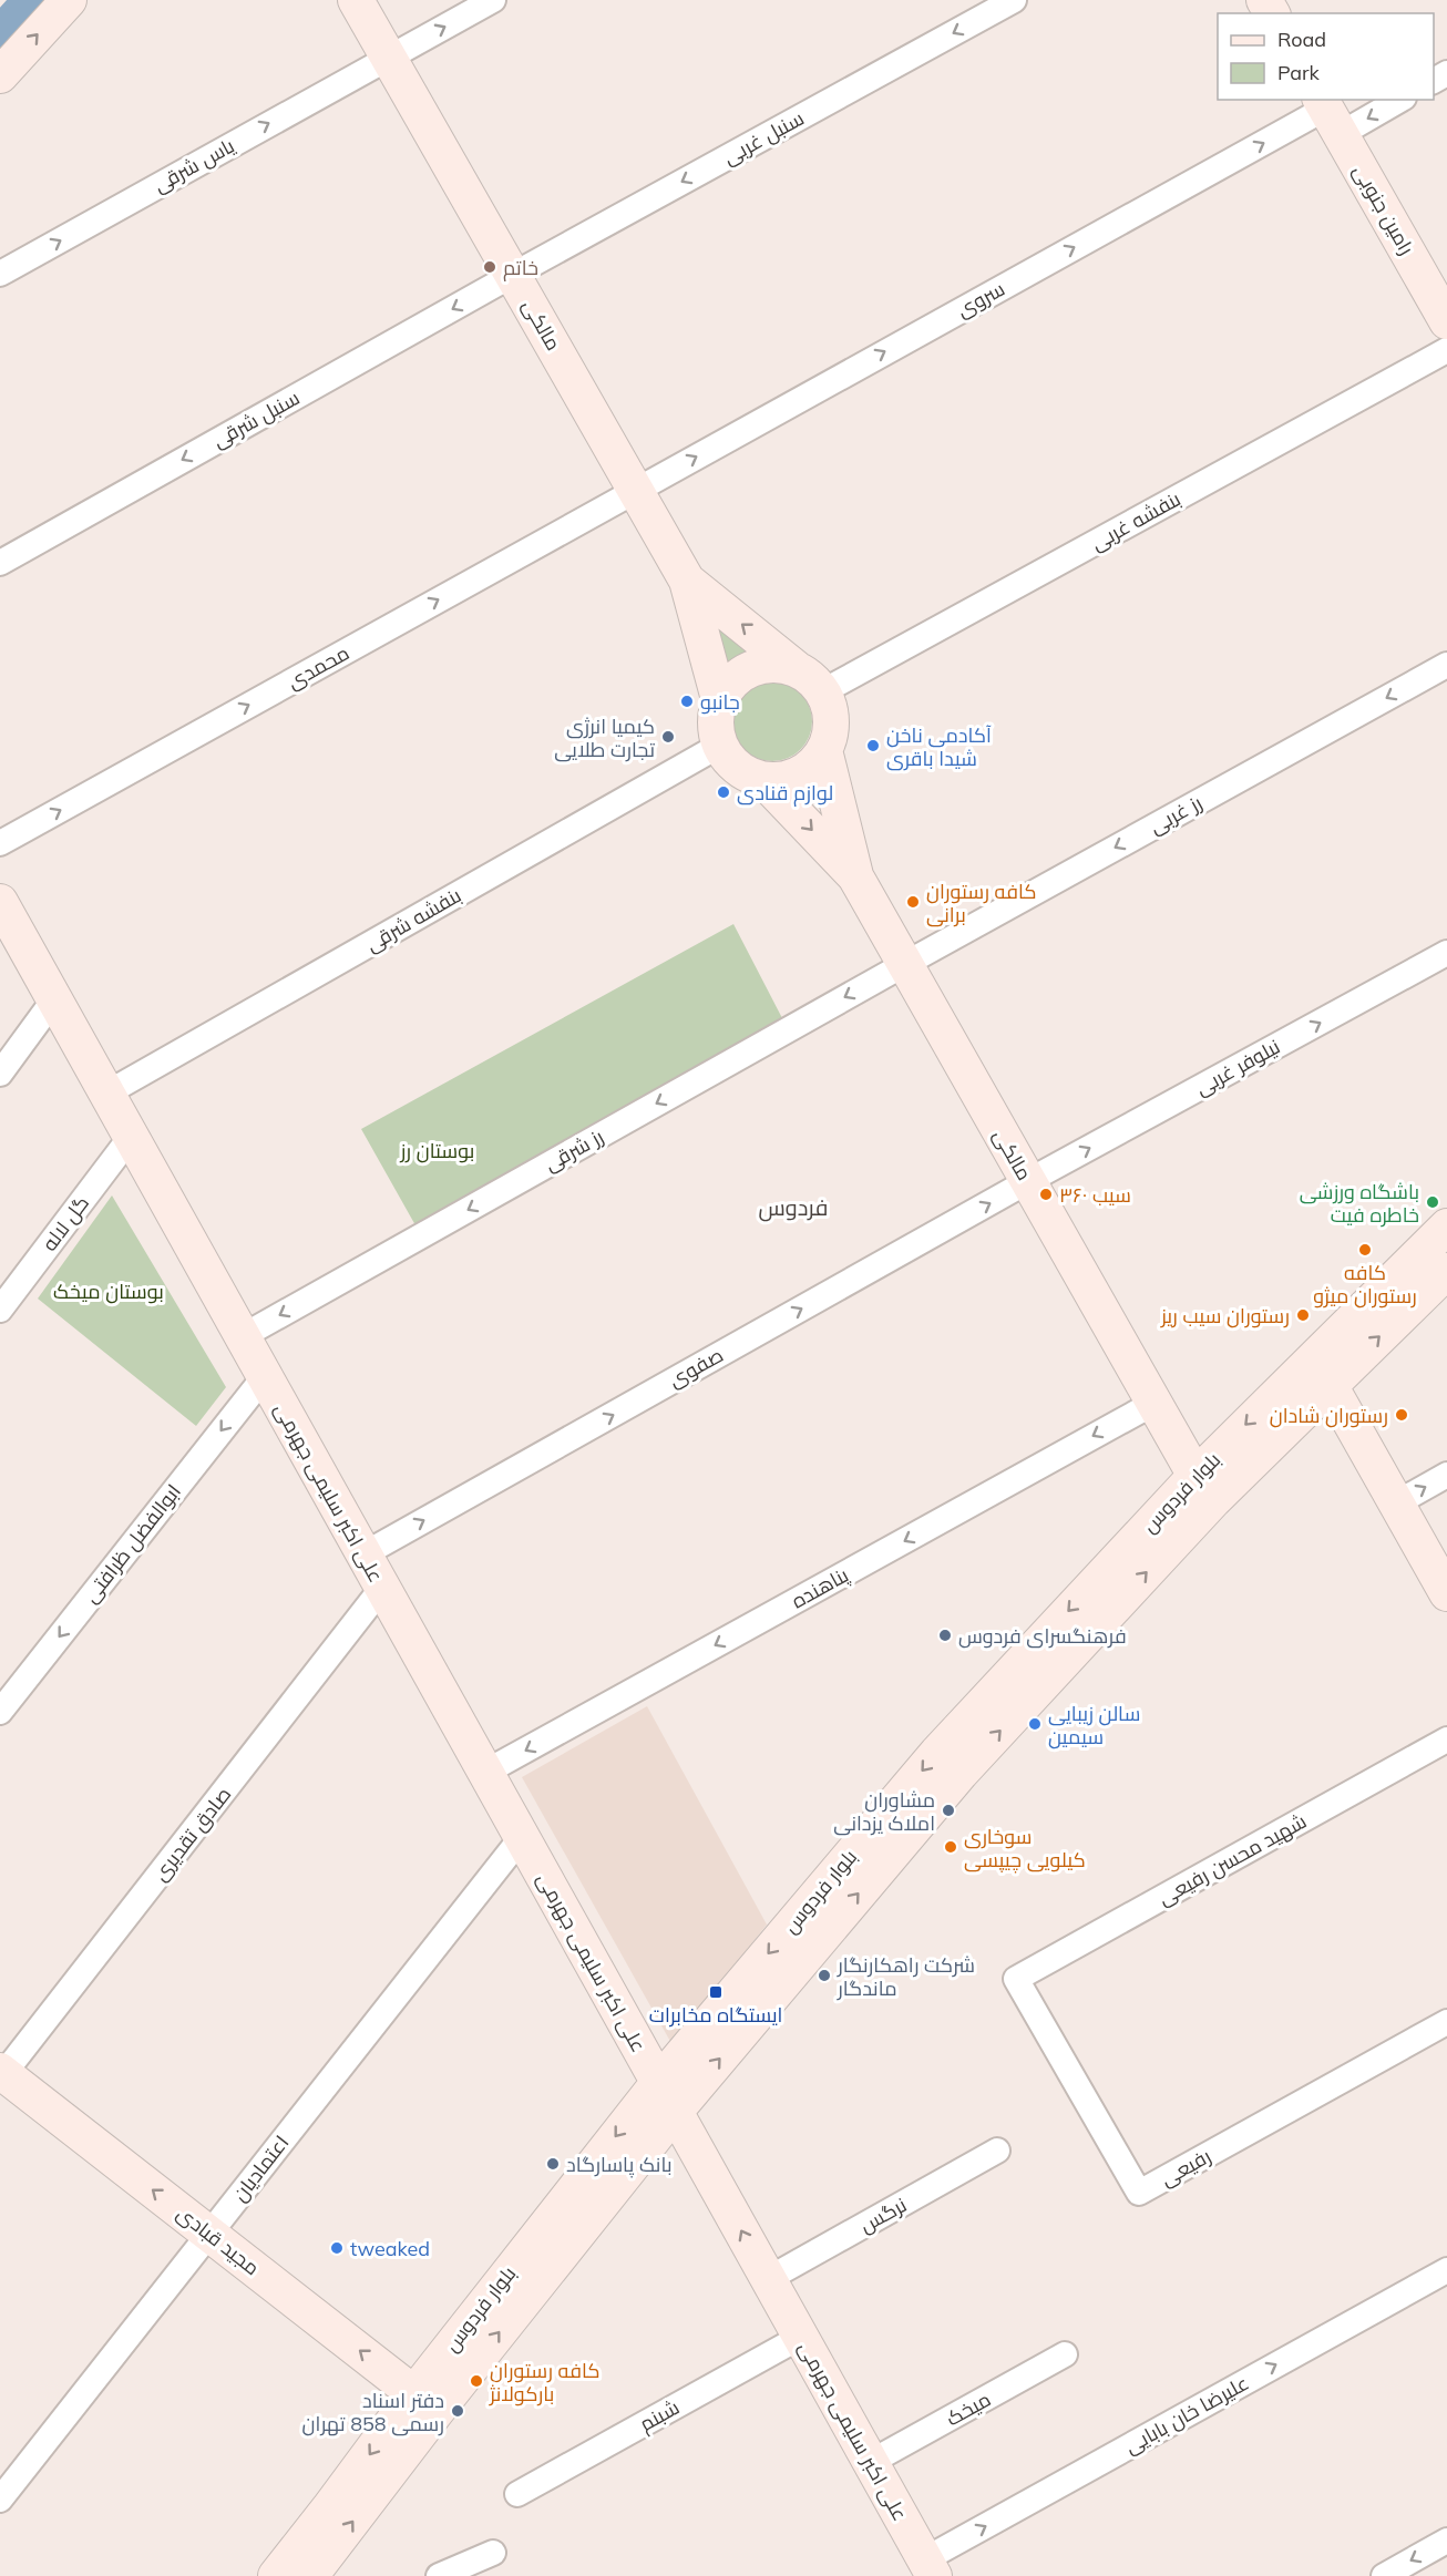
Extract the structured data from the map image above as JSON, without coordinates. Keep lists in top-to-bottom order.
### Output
{
  "streets": {
    "street": [
      "سنبل غربی",
      "یاس شرقی",
      "رامین جنوبی",
      "سروی",
      "مالکی",
      "سنبل شرقی",
      "بنفشه غربی",
      "محمدی",
      "رز غربی",
      "بنفشه شرقی",
      "نیلوفر غربی",
      "رز شرقی",
      "گل لاله",
      "صفوی",
      "علی اکبر سلیمی جهرمی",
      "بلوار فردوس",
      "ابوالفضل ظرافتی",
      "پناهنده",
      "صادق تقدیری",
      "شهید محسن رفیعی",
      "رفیعی",
      "اعتمادیان",
      "نرگس",
      "مجید قبادی",
      "میخک",
      "علیرضا خان بابایی",
      "شبنم"
    ]
  },
  "crossings": [
    ["سنبل غربی", "مالکی"],
    ["سنبل غربی", "سنبل شرقی"],
    ["یاس شرقی", "مالکی"],
    ["رامین جنوبی", "سروی"],
    ["سروی", "مالکی"],
    ["سروی", "محمدی"],
    ["مالکی", "سنبل شرقی"],
    ["مالکی", "بنفشه غربی"],
    ["مالکی", "محمدی"],
    ["مالکی", "رز غربی"],
    ["مالکی", "بنفشه شرقی"],
    ["مالکی", "نیلوفر غربی"],
    ["مالکی", "رز شرقی"],
    ["مالکی", "صفوی"],
    ["مالکی", "بلوار فردوس"],
    ["مالکی", "پناهنده"],
    ["بنفشه غربی", "بنفشه شرقی"],
    ["رز غربی", "رز شرقی"],
    ["بنفشه شرقی", "علی اکبر سلیمی جهرمی"],
    ["نیلوفر غربی", "صفوی"],
    ["رز شرقی", "علی اکبر سلیمی جهرمی"],
    ["گل لاله", "علی اکبر سلیمی جهرمی"],
    ["صفوی", "علی اکبر سلیمی جهرمی"],
    ["علی اکبر سلیمی جهرمی", "بلوار فردوس"],
    ["علی اکبر سلیمی جهرمی", "ابوالفضل ظرافتی"],
    ["علی اکبر سلیمی جهرمی", "پناهنده"],
    ["علی اکبر سلیمی جهرمی", "صادق تقدیری"],
    ["علی اکبر سلیمی جهرمی", "اعتمادیان"],
    ["علی اکبر سلیمی جهرمی", "نرگس"],
    ["علی اکبر سلیمی جهرمی", "میخک"],
    ["علی اکبر سلیمی جهرمی", "علیرضا خان بابایی"],
    ["علی اکبر سلیمی جهرمی", "شبنم"],
    ["بلوار فردوس", "مجید قبادی"],
    ["صادق تقدیری", "مجید قبادی"],
    ["شهید محسن رفیعی", "رفیعی"],
    ["اعتمادیان", "مجید قبادی"]
  ],
  "one_way": [
    "سنبل غربی",
    "یاس شرقی",
    "سروی",
    "سنبل شرقی",
    "محمدی",
    "رز غربی",
    "نیلوفر غربی",
    "رز شرقی",
    "صفوی",
    "ابوالفضل ظرافتی",
    "پناهنده",
    "مجید قبادی",
    "علیرضا خان بابایی"
  ],
  "districts": ["فردوس"],
  "parks": ["بوستان رز", "بوستان میخک"],
  "places": {
    "other": [
      "خاتم",
      "جانبو",
      "کیمیا انرژی تجارت طلایی",
      "آکادمی ناخن شیدا باقری",
      "لوازم قنادی",
      "كافه رستوران برانى",
      "سیب ۳۶۰",
      "باشگاه ورزشی خاطره فیت",
      "کافه رستوران ميژو",
      "رستوران سیب ریز",
      "رستوران شادان",
      "فرهنگسرای فردوس",
      "سالن زیبایی سیمین",
      "مشاوران املاک یزدانی",
      "سوخاری كيلويی چيپسی",
      "شرکت راهکارنگار ماندگار",
      "بانک پاسارگاد",
      "tweaked",
      "کافه رستوران بارکولانژ",
      "دفتر اسناد رسمی 858 تهران"
    ],
    "transit": ["ایستگاه مخابرات"]
  },
  "legend": ["Road", "Park"]
}
